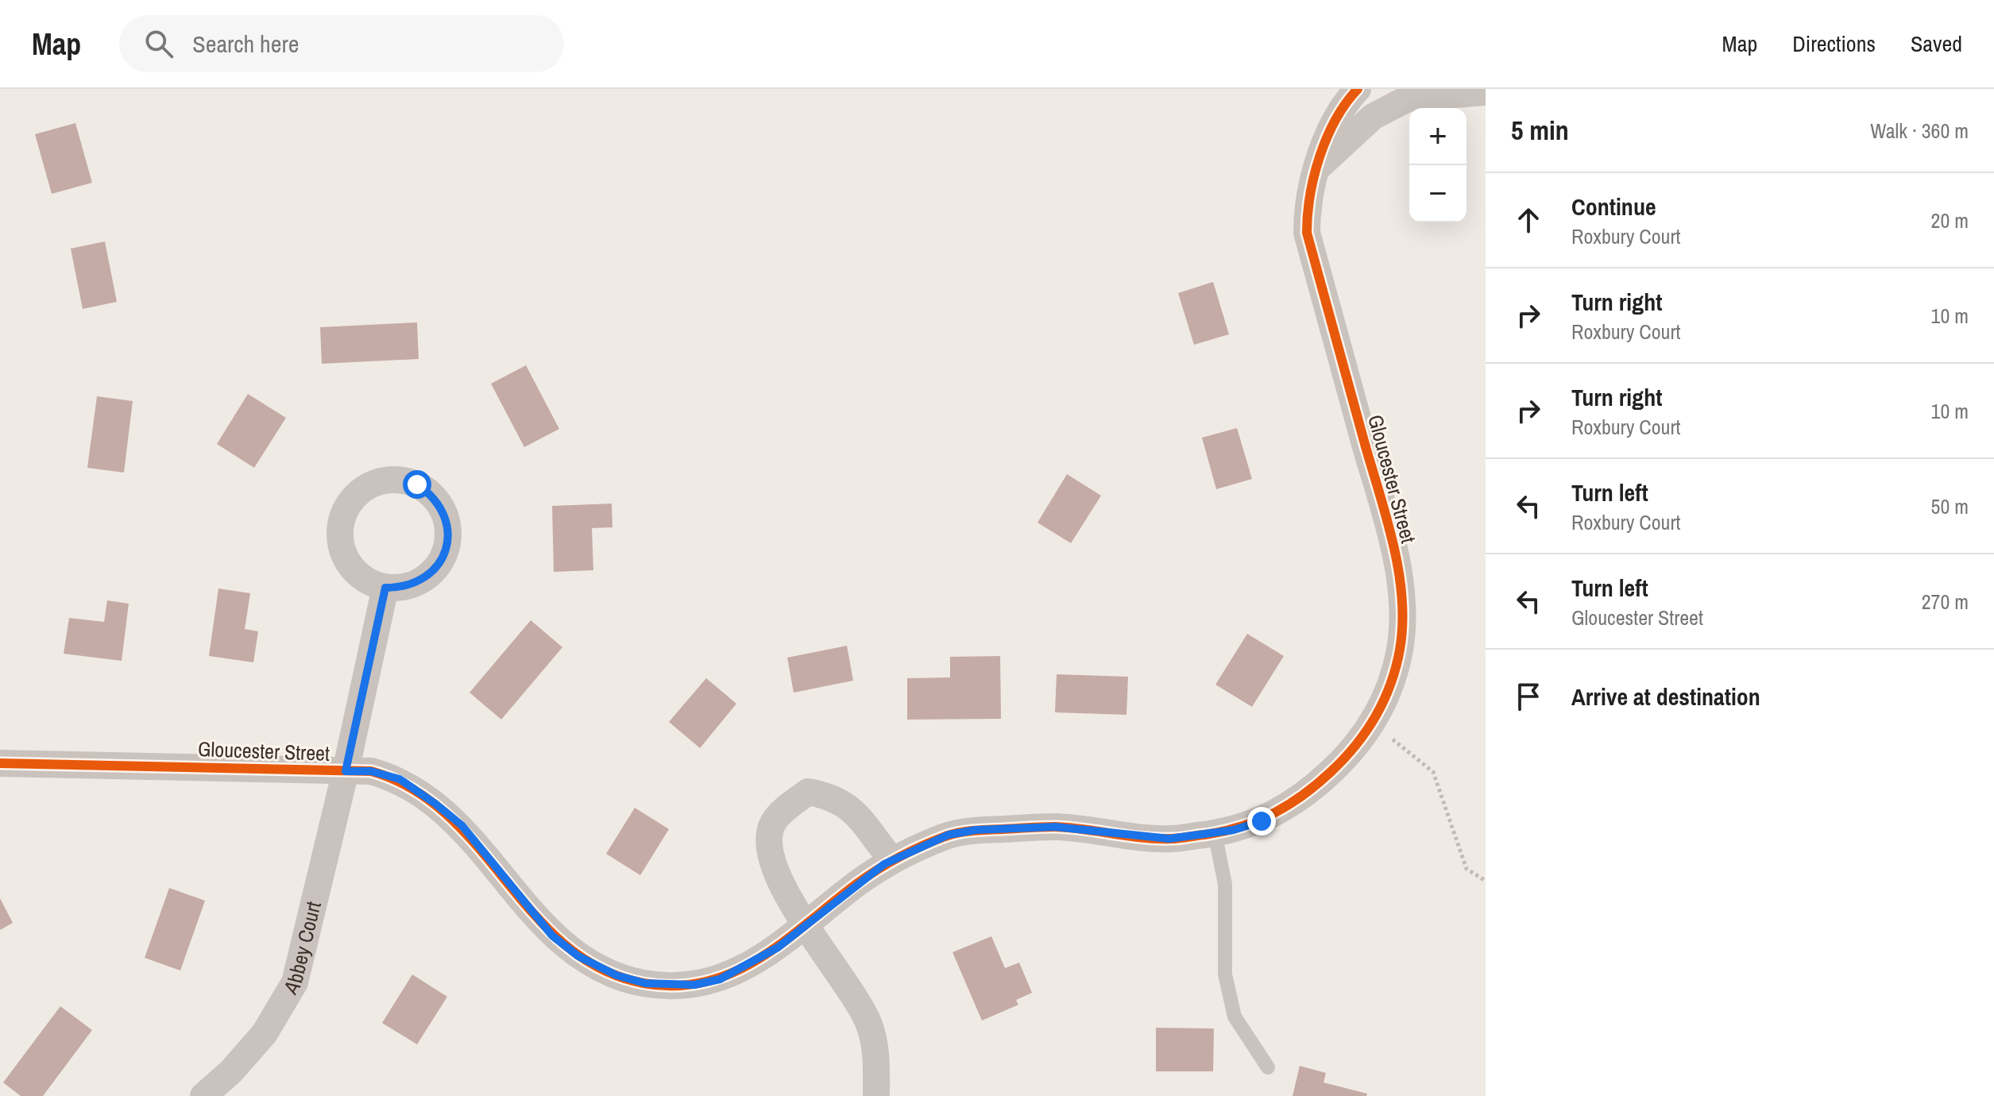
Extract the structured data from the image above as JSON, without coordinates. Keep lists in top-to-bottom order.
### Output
{
  "streets": {
    "street": ["Gloucester Street", "Abbey Court"]
  },
  "crossings": [
    ["Gloucester Street", "Abbey Court"]
  ],
  "page": {
    "header": "Map",
    "search": "Search here",
    "nav": ["Map", "Directions", "Saved"],
    "heading": ["5 min", "Walk · 360 m"],
    "map_buttons": ["+", "−"],
    "list": [
      ["Continue", "Roxbury Court", "20 m"],
      ["Turn right", "Roxbury Court", "10 m"],
      ["Turn right", "Roxbury Court", "10 m"],
      ["Turn left", "Roxbury Court", "50 m"],
      ["Turn left", "Gloucester Street", "270 m"],
      "Arrive at destination"
    ]
  }
}
